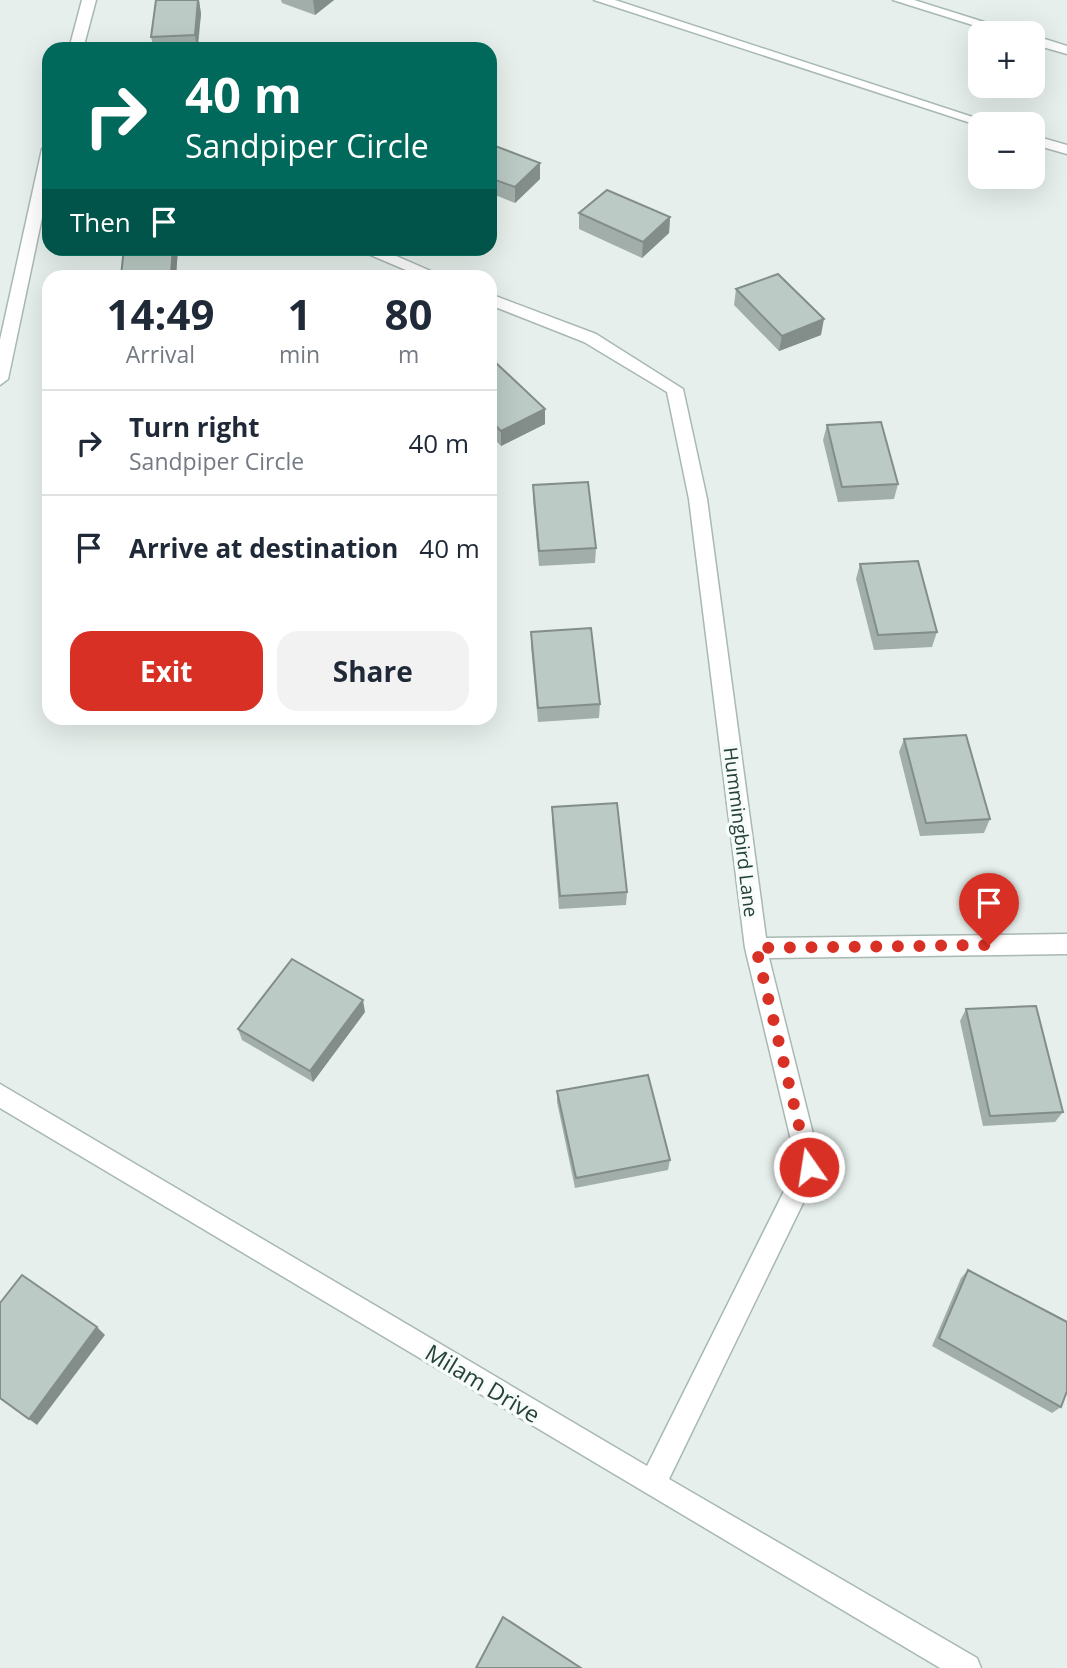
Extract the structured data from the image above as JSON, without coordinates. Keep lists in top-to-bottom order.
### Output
{
  "streets": {
    "street": ["Hummingbird Lane", "Milam Drive"]
  },
  "crossings": [
    ["Hummingbird Lane", "Milam Drive"]
  ],
  "page": {
    "map_buttons": ["+", "−"],
    "turn": ["40 m", "Sandpiper Circle"],
    "then": "Then",
    "eta": [
      "14:49",
      "Arrival",
      "1",
      "min",
      "80",
      "m"
    ],
    "list": [
      {
        "name": "Turn right",
        "note": "Sandpiper Circle",
        "value": "40 m"
      },
      {
        "name": "Arrive at destination",
        "value": "40 m"
      }
    ],
    "buttons": ["Exit", "Share"]
  }
}
